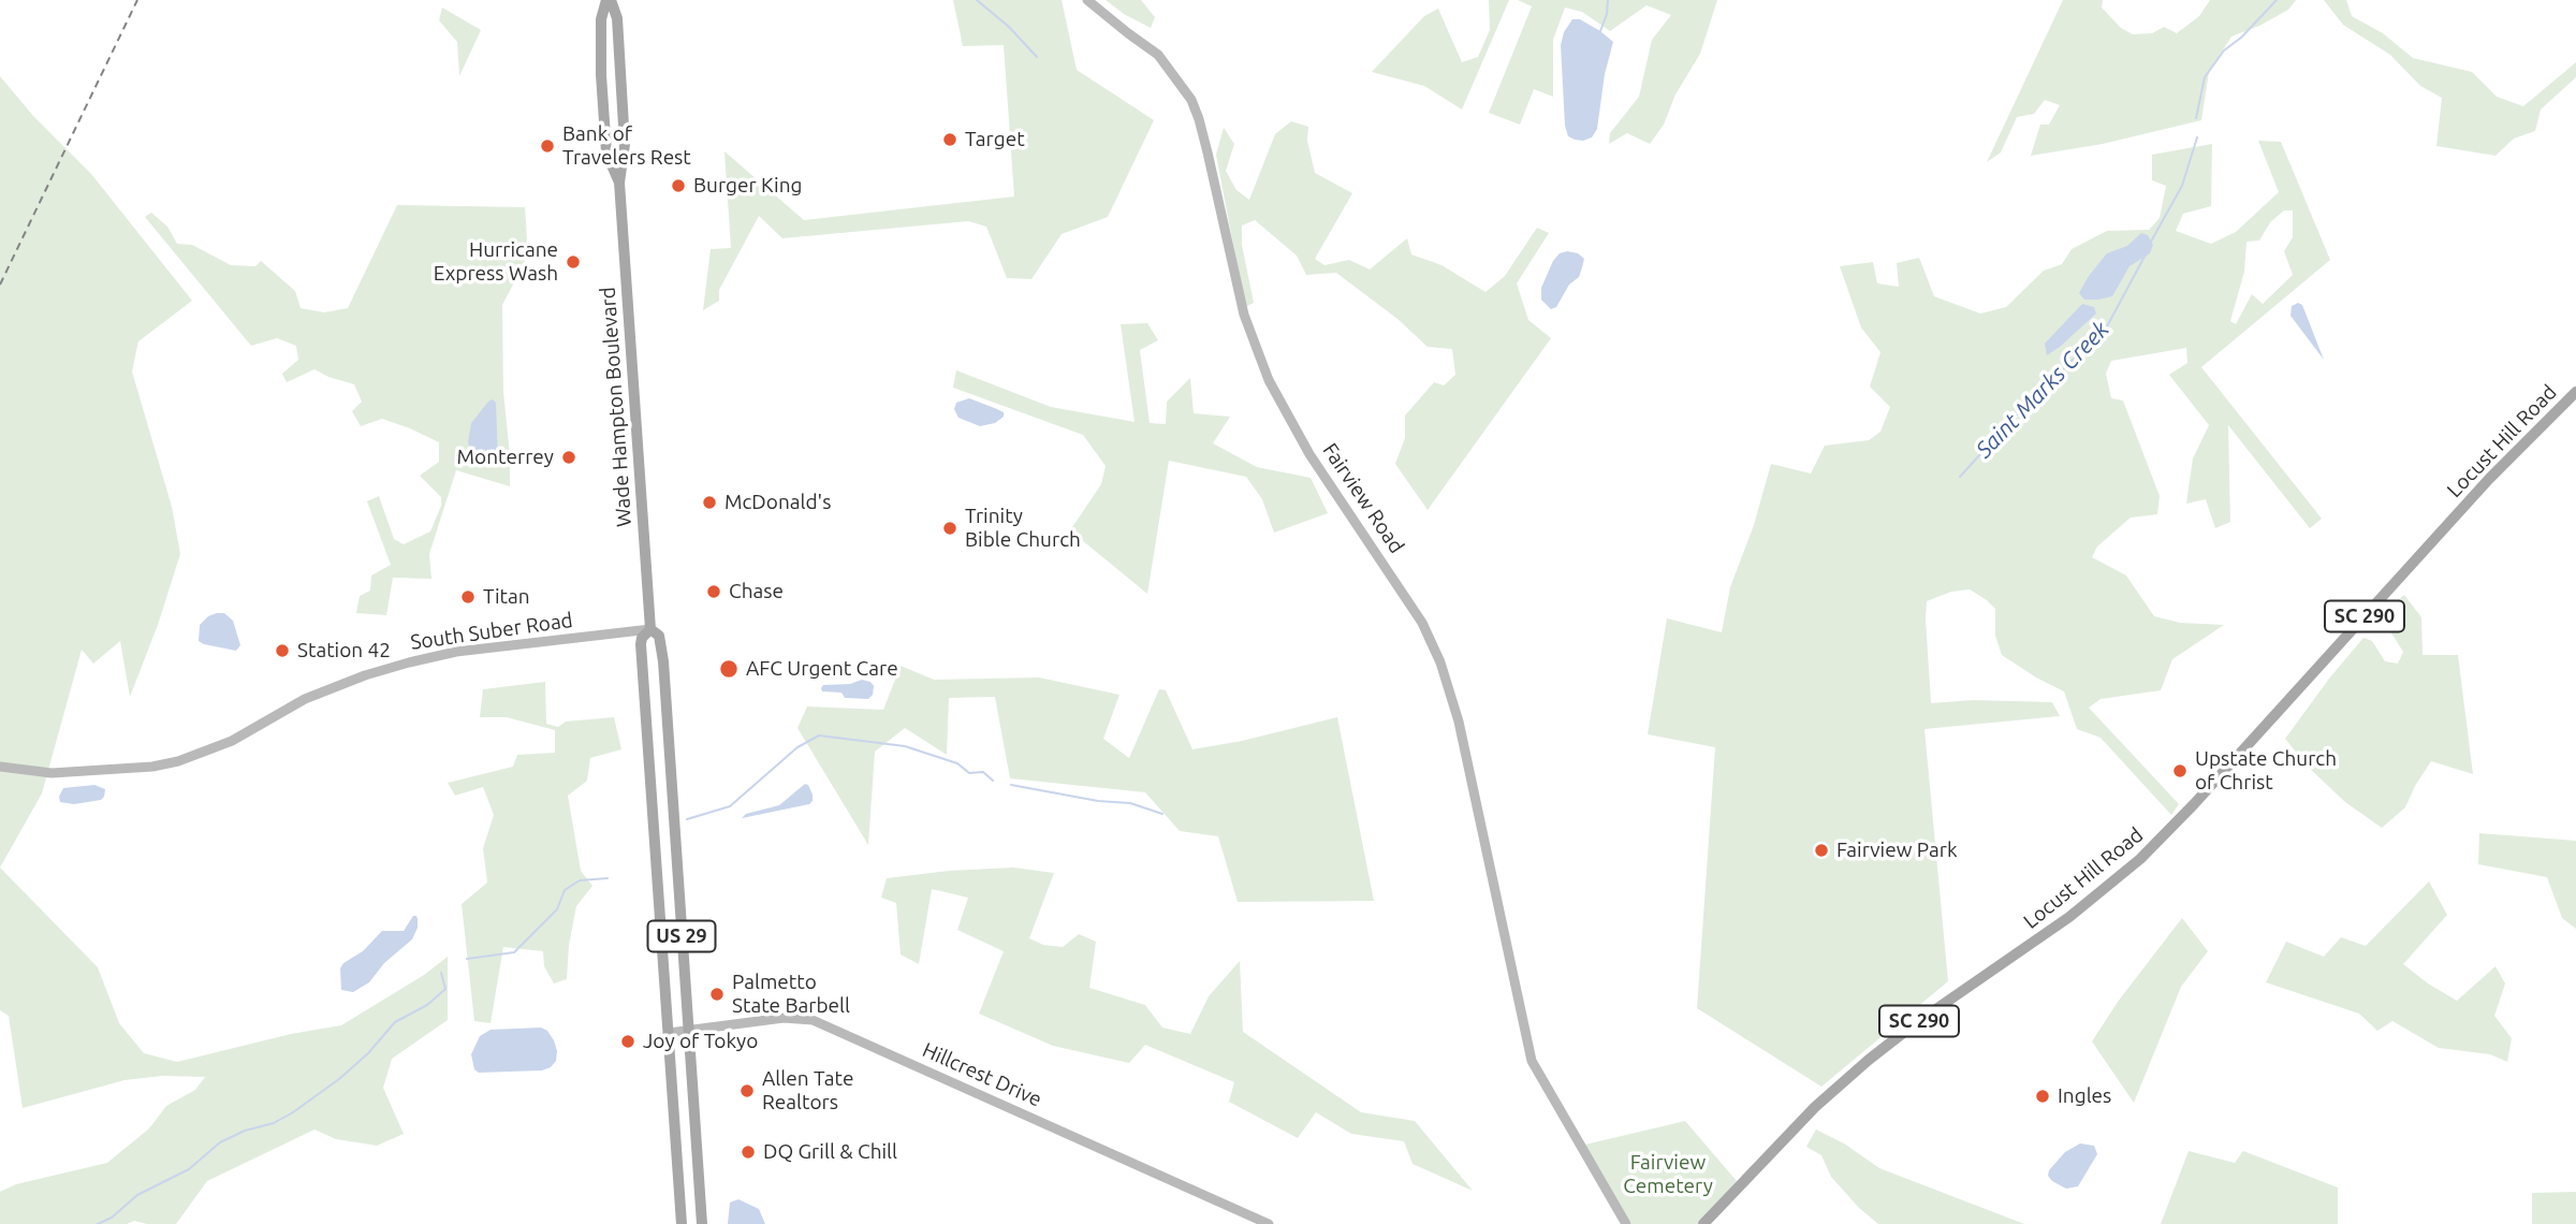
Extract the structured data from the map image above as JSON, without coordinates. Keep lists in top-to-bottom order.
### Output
{
  "streets": {
    "main road": [
      "Wade Hampton Boulevard",
      "Locust Hill Road",
      "SC 290",
      "US 29"
    ],
    "street": ["Fairview Road", "South Suber Road", "Hillcrest Drive"]
  },
  "crossings": [
    ["Wade Hampton Boulevard", "South Suber Road"],
    ["Wade Hampton Boulevard", "US 29"],
    ["South Suber Road", "US 29"],
    ["US 29", "Hillcrest Drive"]
  ],
  "water": ["Saint Marks Creek"],
  "parks": ["Fairview Cemetery"],
  "places": [
    "Target",
    "Bank of Travelers Rest",
    "Burger King",
    "Hurricane Express Wash",
    "Monterrey",
    "McDonald's",
    "Trinity Bible Church",
    "Chase",
    "Titan",
    "Station 42",
    "AFC Urgent Care",
    "Upstate Church of Christ",
    "Fairview Park",
    "Palmetto State Barbell",
    "Joy of Tokyo",
    "Allen Tate Realtors",
    "Ingles",
    "DQ Grill & Chill"
  ]
}
